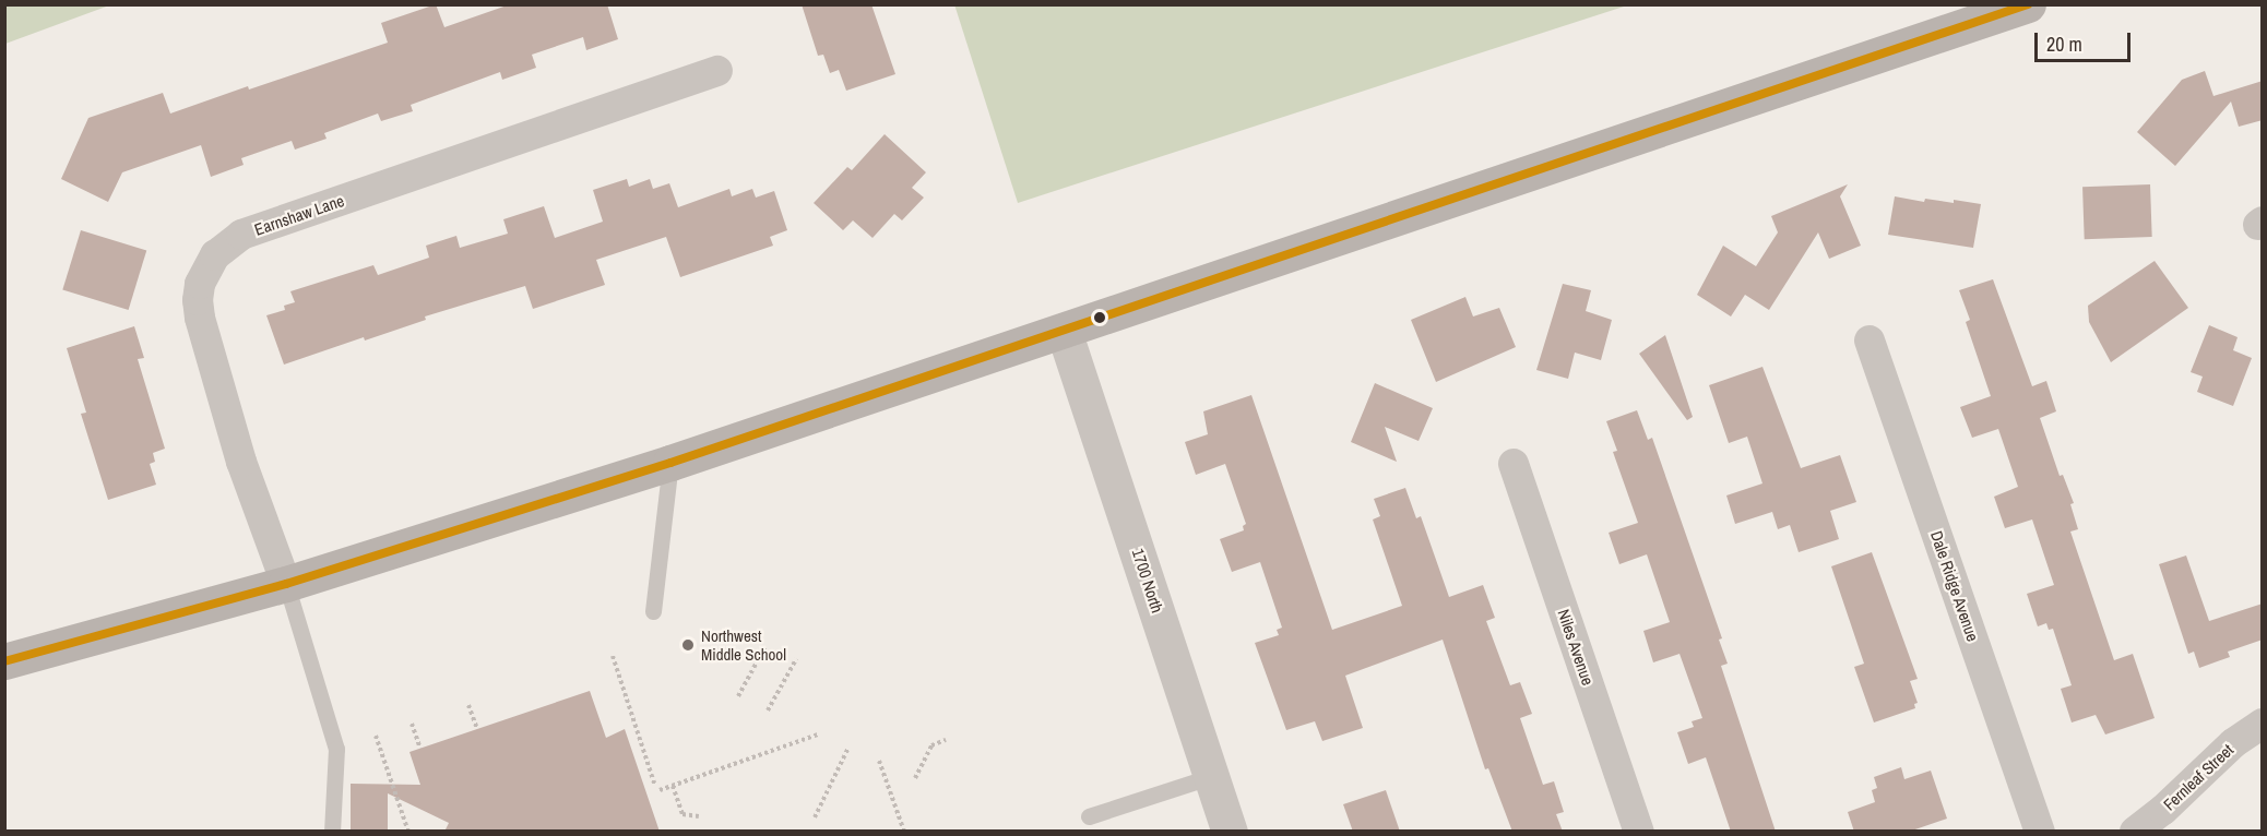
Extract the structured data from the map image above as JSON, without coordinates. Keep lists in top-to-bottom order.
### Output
{
  "streets": {
    "street": [
      "Earnshaw Lane",
      "1700 North",
      "Dale Ridge Avenue",
      "Niles Avenue",
      "Fernleaf Street"
    ]
  },
  "places": ["Northwest Middle School"],
  "scale_bar": "20 m"
}
